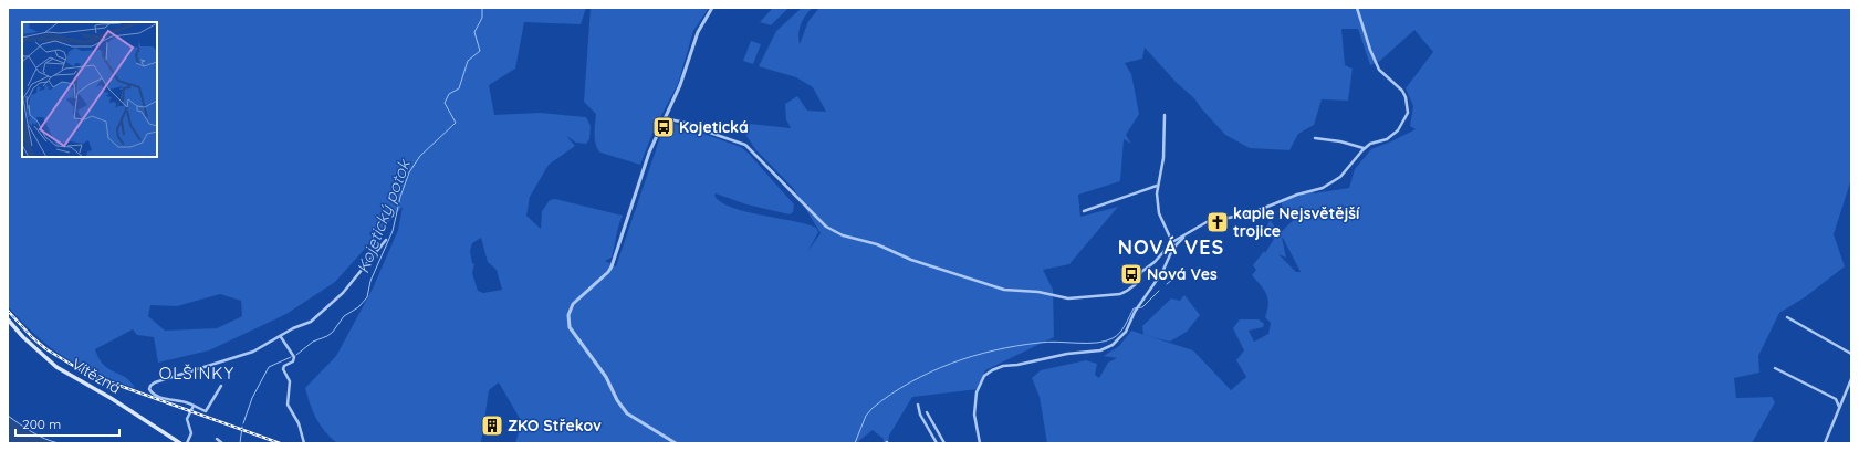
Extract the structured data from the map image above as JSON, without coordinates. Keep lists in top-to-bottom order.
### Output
{
  "streets": {
    "main road": ["Vítězná"]
  },
  "districts": ["NOVÁ VES", "OLŠINKY"],
  "water": ["Kojetický potok"],
  "places": {
    "bus stop": ["Kojetická", "Nová Ves"],
    "church": ["kaple Nejsvětější trojice"],
    "building": ["ZKO Střekov"]
  },
  "scale_bar": "200 m"
}
